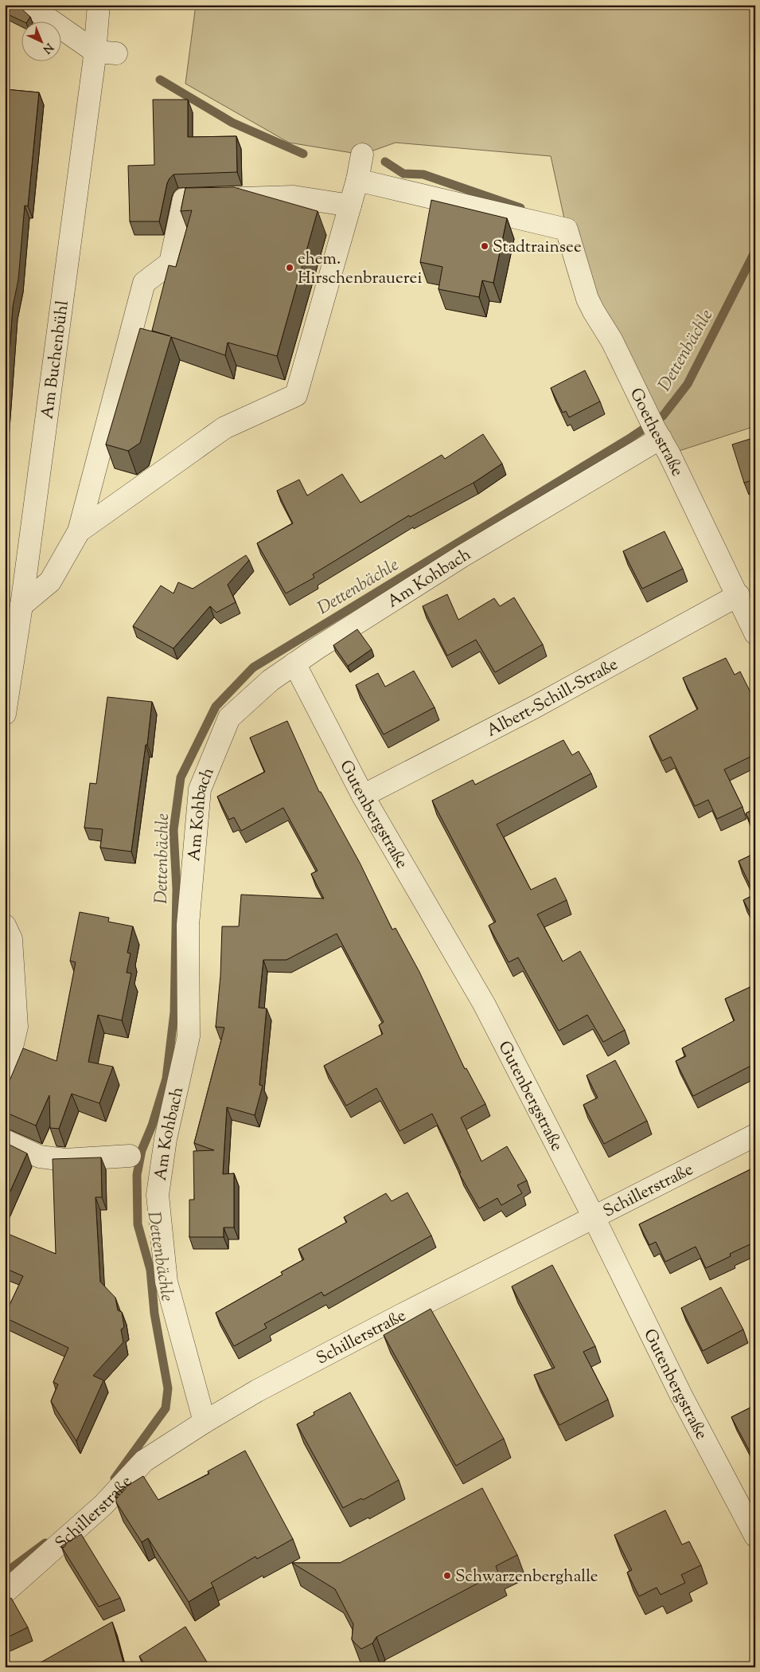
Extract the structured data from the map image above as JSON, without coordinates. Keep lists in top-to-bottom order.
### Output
{
  "streets": {
    "street": [
      "Am Buchenbühl",
      "Goethestraße",
      "Am Kohbach",
      "Albert-Schill-Straße",
      "Gutenbergstraße",
      "Schillerstraße"
    ]
  },
  "crossings": [
    ["Goethestraße", "Am Kohbach"],
    ["Goethestraße", "Albert-Schill-Straße"],
    ["Am Kohbach", "Gutenbergstraße"],
    ["Am Kohbach", "Schillerstraße"],
    ["Albert-Schill-Straße", "Gutenbergstraße"],
    ["Gutenbergstraße", "Schillerstraße"]
  ],
  "water": ["Dettenbächle"],
  "places": ["Stadtrainsee", "ehem. Hirschenbrauerei", "Schwarzenberghalle"],
  "north": "bottom right"
}
